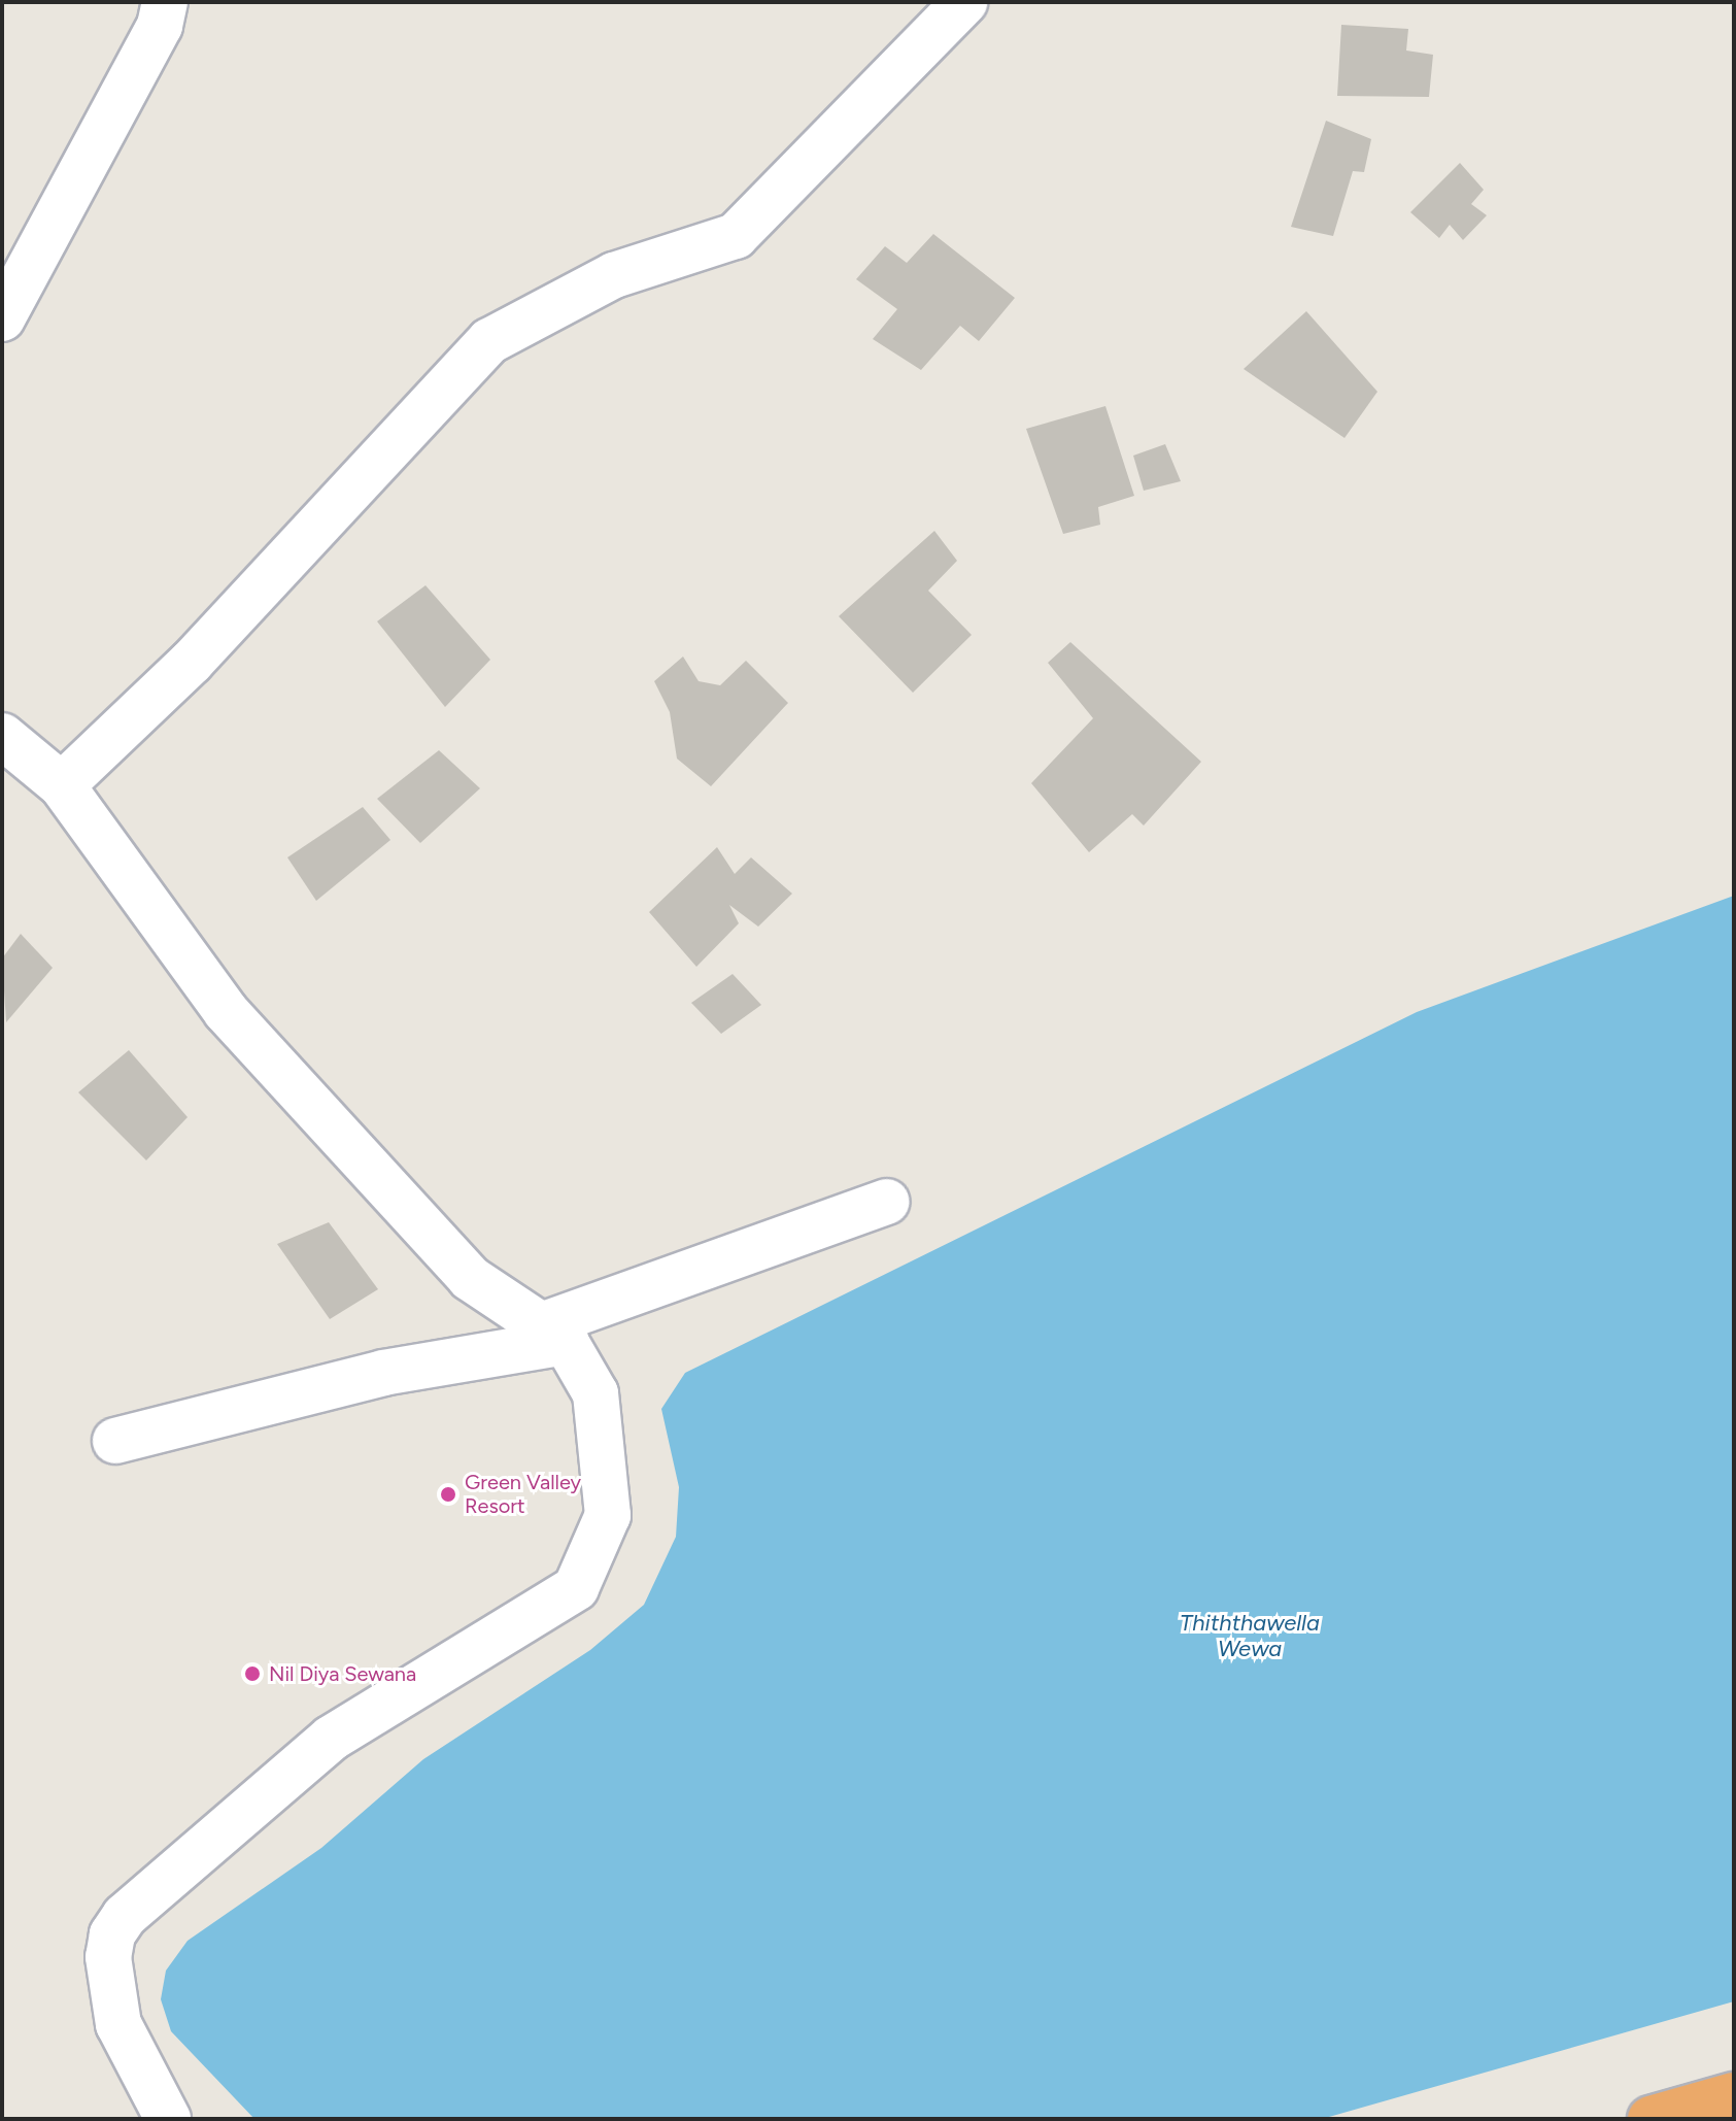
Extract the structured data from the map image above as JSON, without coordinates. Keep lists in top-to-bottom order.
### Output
{
  "water": ["Thiththawella Wewa"],
  "places": ["Green Valley Resort", "Nil Diya Sewana"]
}
